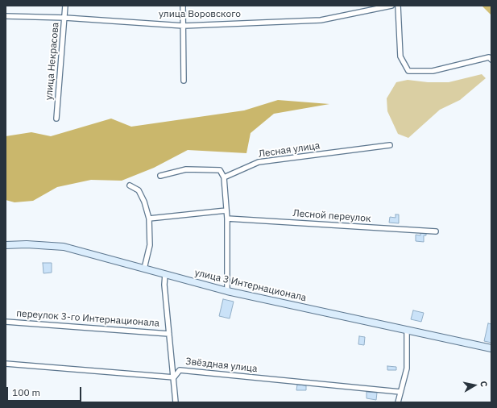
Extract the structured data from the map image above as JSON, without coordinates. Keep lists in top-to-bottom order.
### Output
{
  "streets": {
    "street": [
      "улица Воровского",
      "улица Некрасова",
      "Лесная улица",
      "Лесной переулок",
      "улица 3 Интернационала",
      "переулок 3-го Интернационала",
      "Звёздная улица"
    ]
  },
  "crossings": [
    ["улица Воровского", "улица Некрасова"]
  ],
  "scale_bar": "100 m",
  "north": "right"
}
